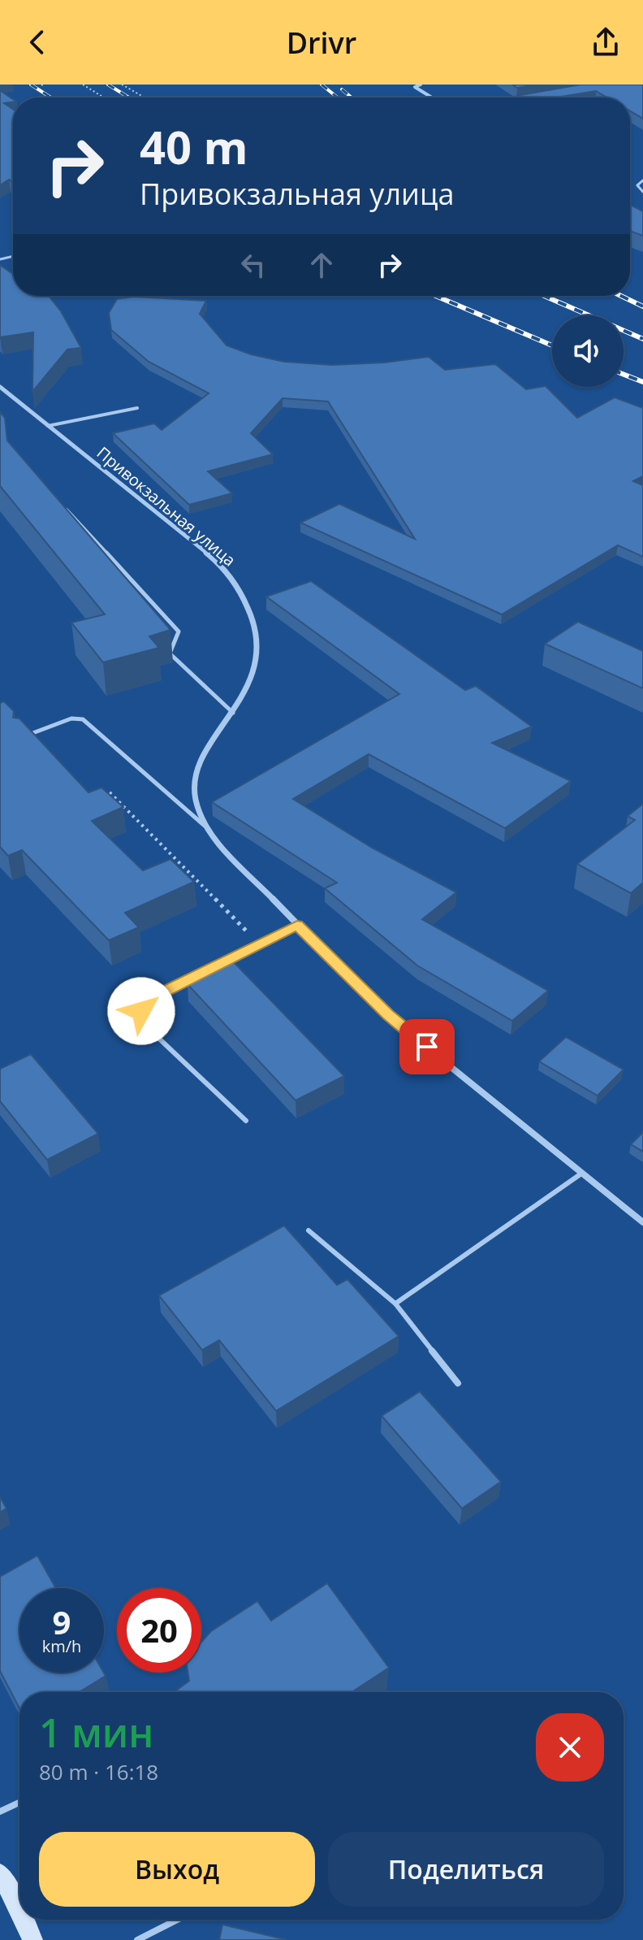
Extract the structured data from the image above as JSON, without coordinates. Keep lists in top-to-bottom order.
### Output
{
  "streets": {
    "street": ["Привокзальная улица"]
  },
  "page": {
    "header": "Drivr",
    "turn": ["40 m", "Привокзальная улица"],
    "speed": "9 km/h",
    "limit": "20",
    "heading": ["1 мин", "80 m · 16:18"],
    "buttons": ["Выход", "Поделиться"]
  }
}
